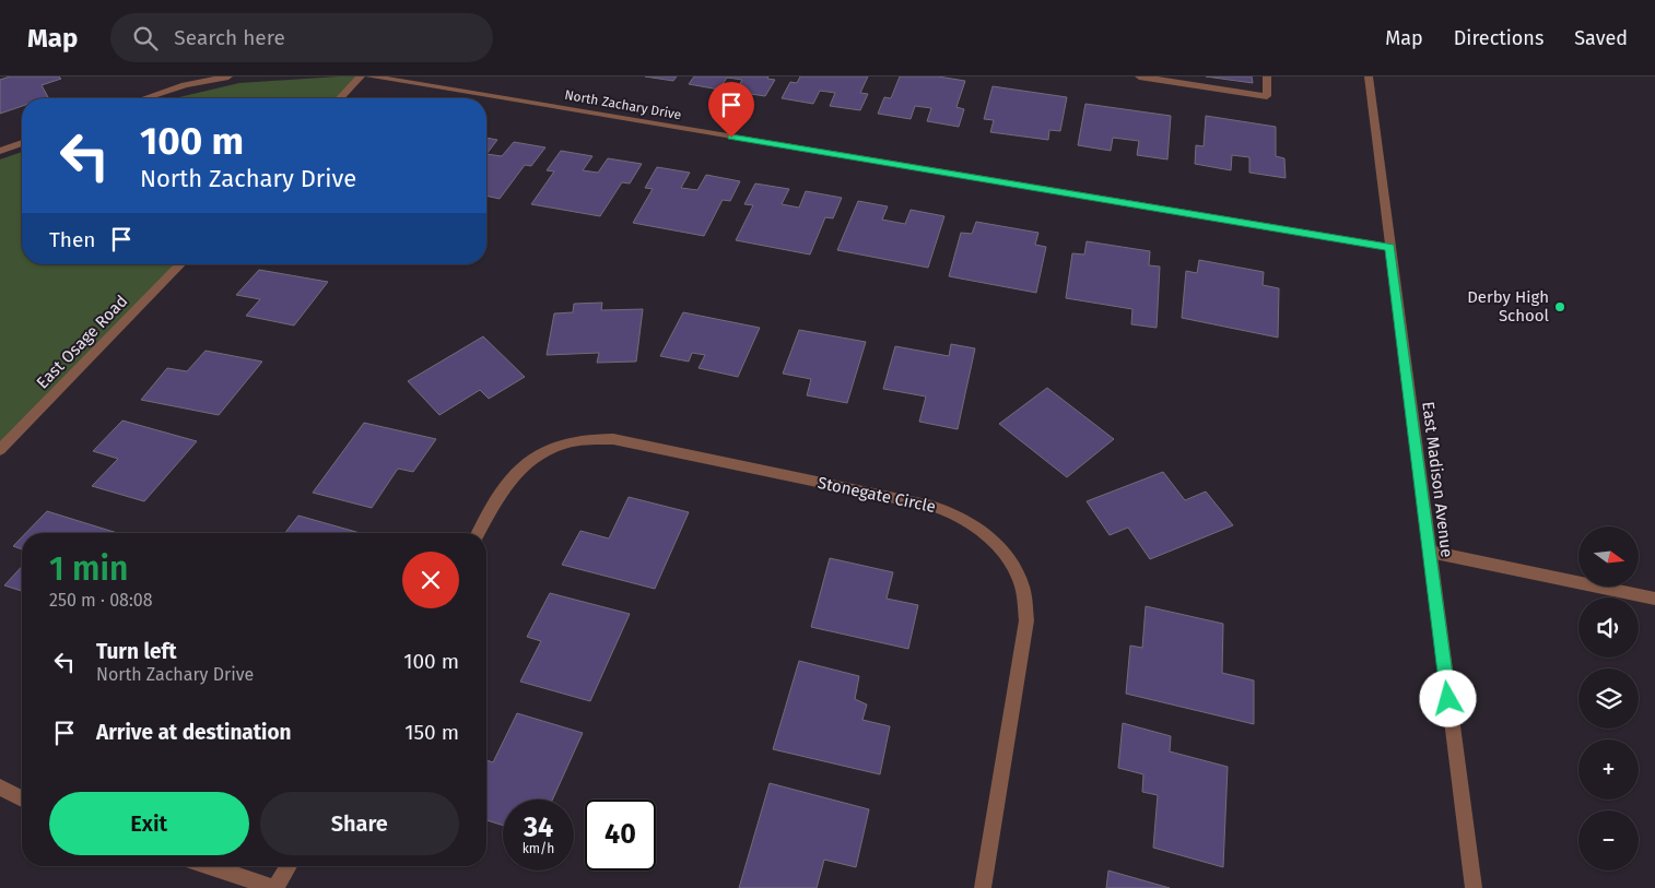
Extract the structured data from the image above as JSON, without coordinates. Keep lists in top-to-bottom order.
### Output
{
  "streets": {
    "street": [
      "North Zachary Drive",
      "East Osage Road",
      "East Madison Avenue",
      "Stonegate Circle"
    ]
  },
  "crossings": [
    ["North Zachary Drive", "East Madison Avenue"]
  ],
  "places": ["Derby High School"],
  "north": "right",
  "page": {
    "header": "Map",
    "search": "Search here",
    "nav": ["Map", "Directions", "Saved"],
    "turn": ["100 m", "North Zachary Drive"],
    "then": "Then",
    "map_buttons": ["+", "−"],
    "heading": ["1 min", "250 m · 08:08"],
    "list": [
      {
        "name": "Turn left",
        "note": "North Zachary Drive",
        "value": "100 m"
      },
      {
        "name": "Arrive at destination",
        "value": "150 m"
      }
    ],
    "buttons": ["Exit", "Share"],
    "speed": "34 km/h",
    "limit": "40"
  }
}
